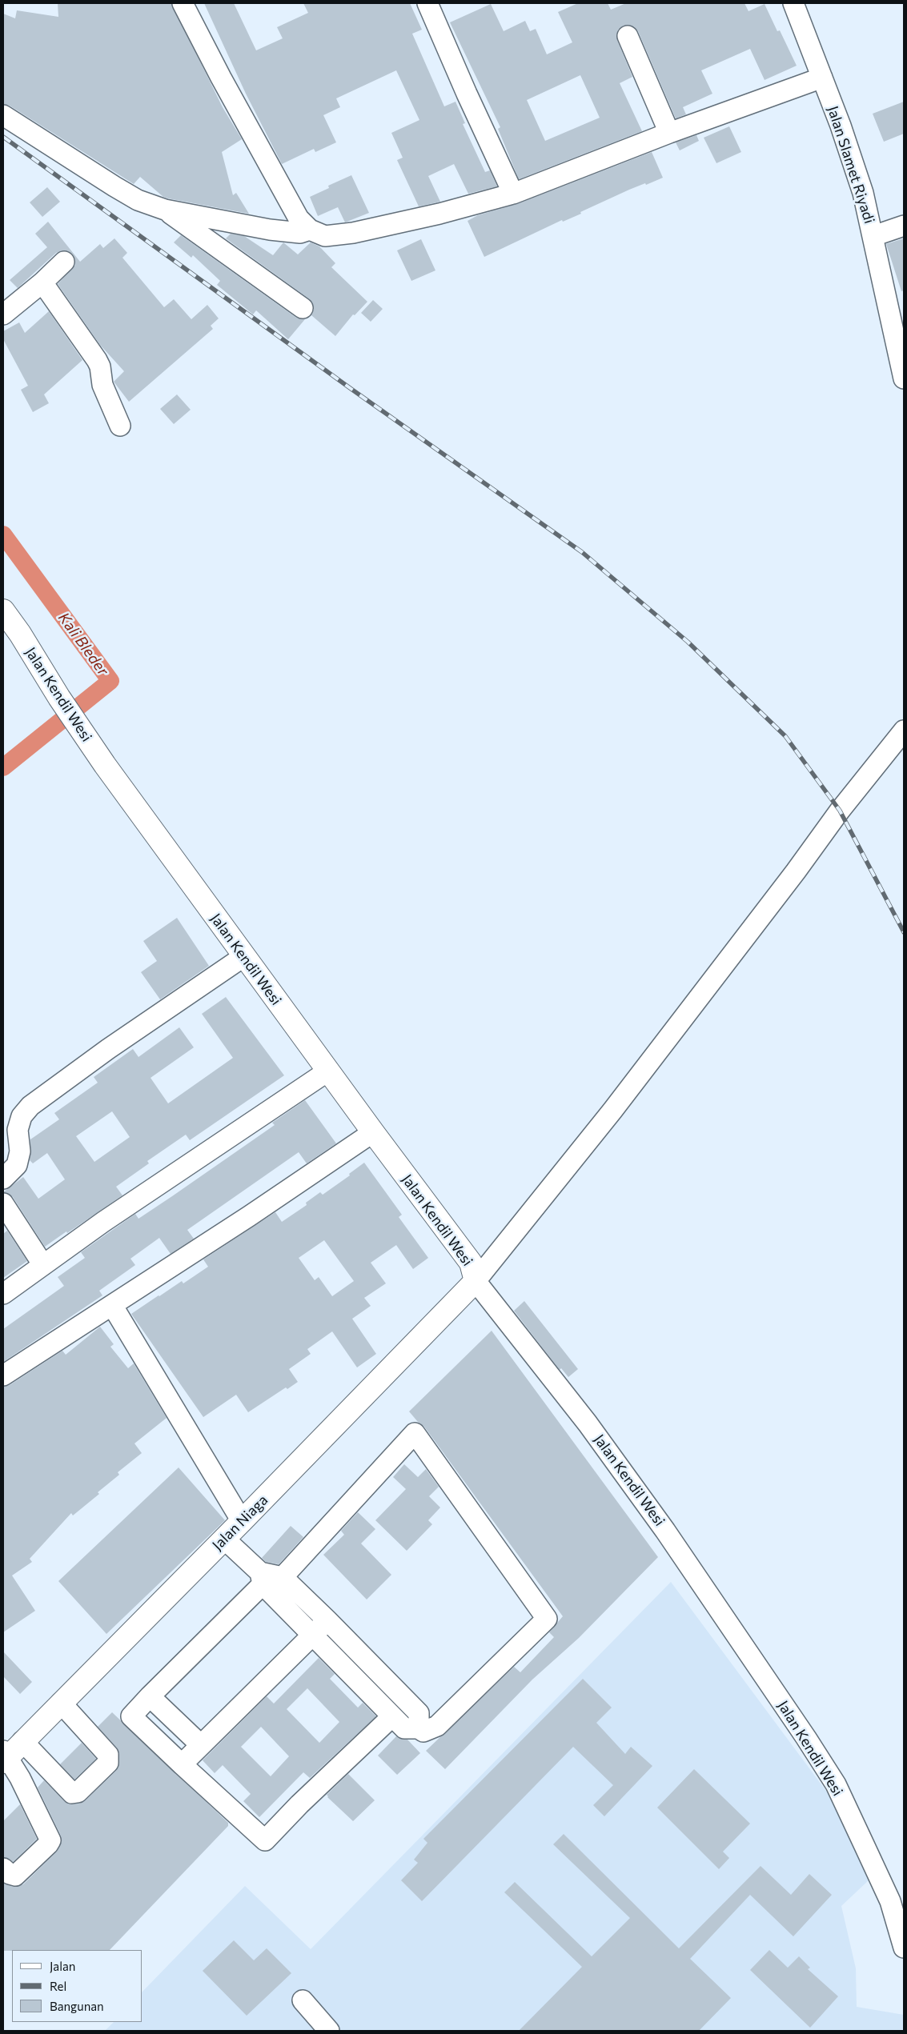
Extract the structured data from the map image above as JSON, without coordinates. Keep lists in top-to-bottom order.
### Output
{
  "streets": {
    "main road": ["Jalan Kendil Wesi", "Jalan Niaga"],
    "street": ["Jalan Slamet Riyadi"]
  },
  "crossings": [
    ["Jalan Kendil Wesi", "Jalan Niaga"]
  ],
  "water": ["Kali Bleder"],
  "legend": ["Jalan", "Rel", "Bangunan"]
}
